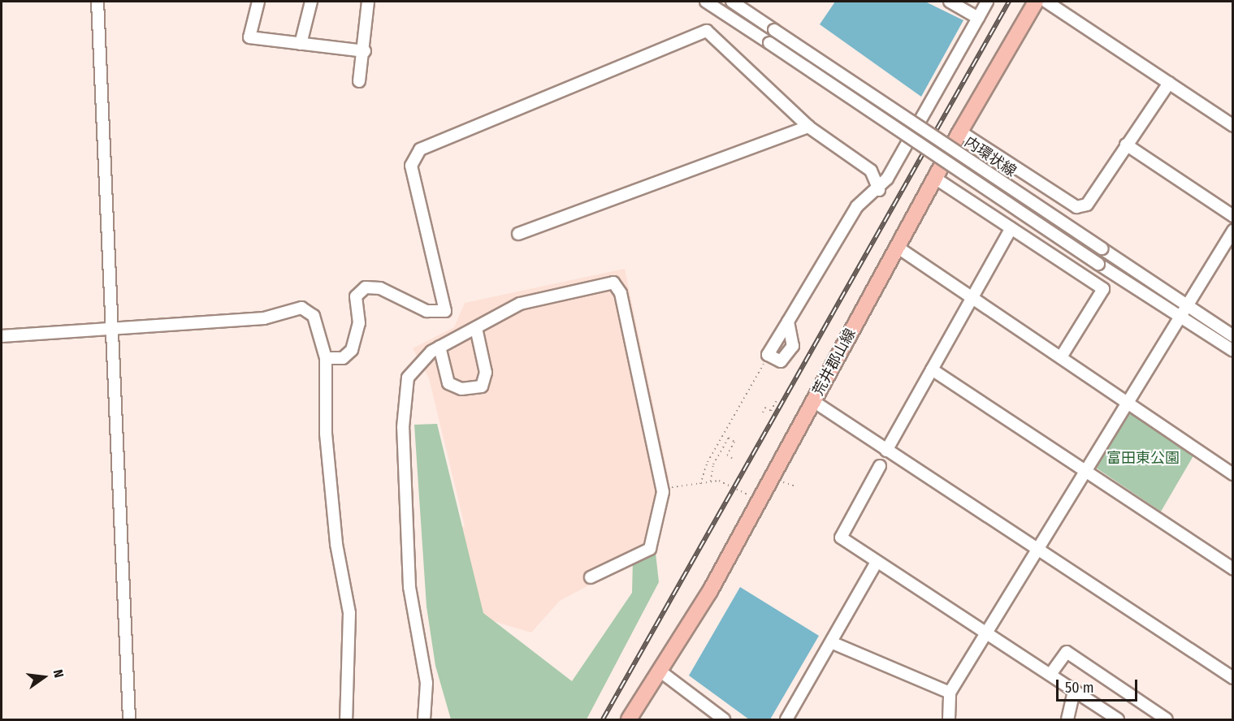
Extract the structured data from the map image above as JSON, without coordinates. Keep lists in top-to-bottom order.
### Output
{
  "streets": {
    "main road": ["荒井郡山線"],
    "street": ["内環状線"]
  },
  "parks": ["富田東公園"],
  "scale_bar": "50 m",
  "north": "right"
}
